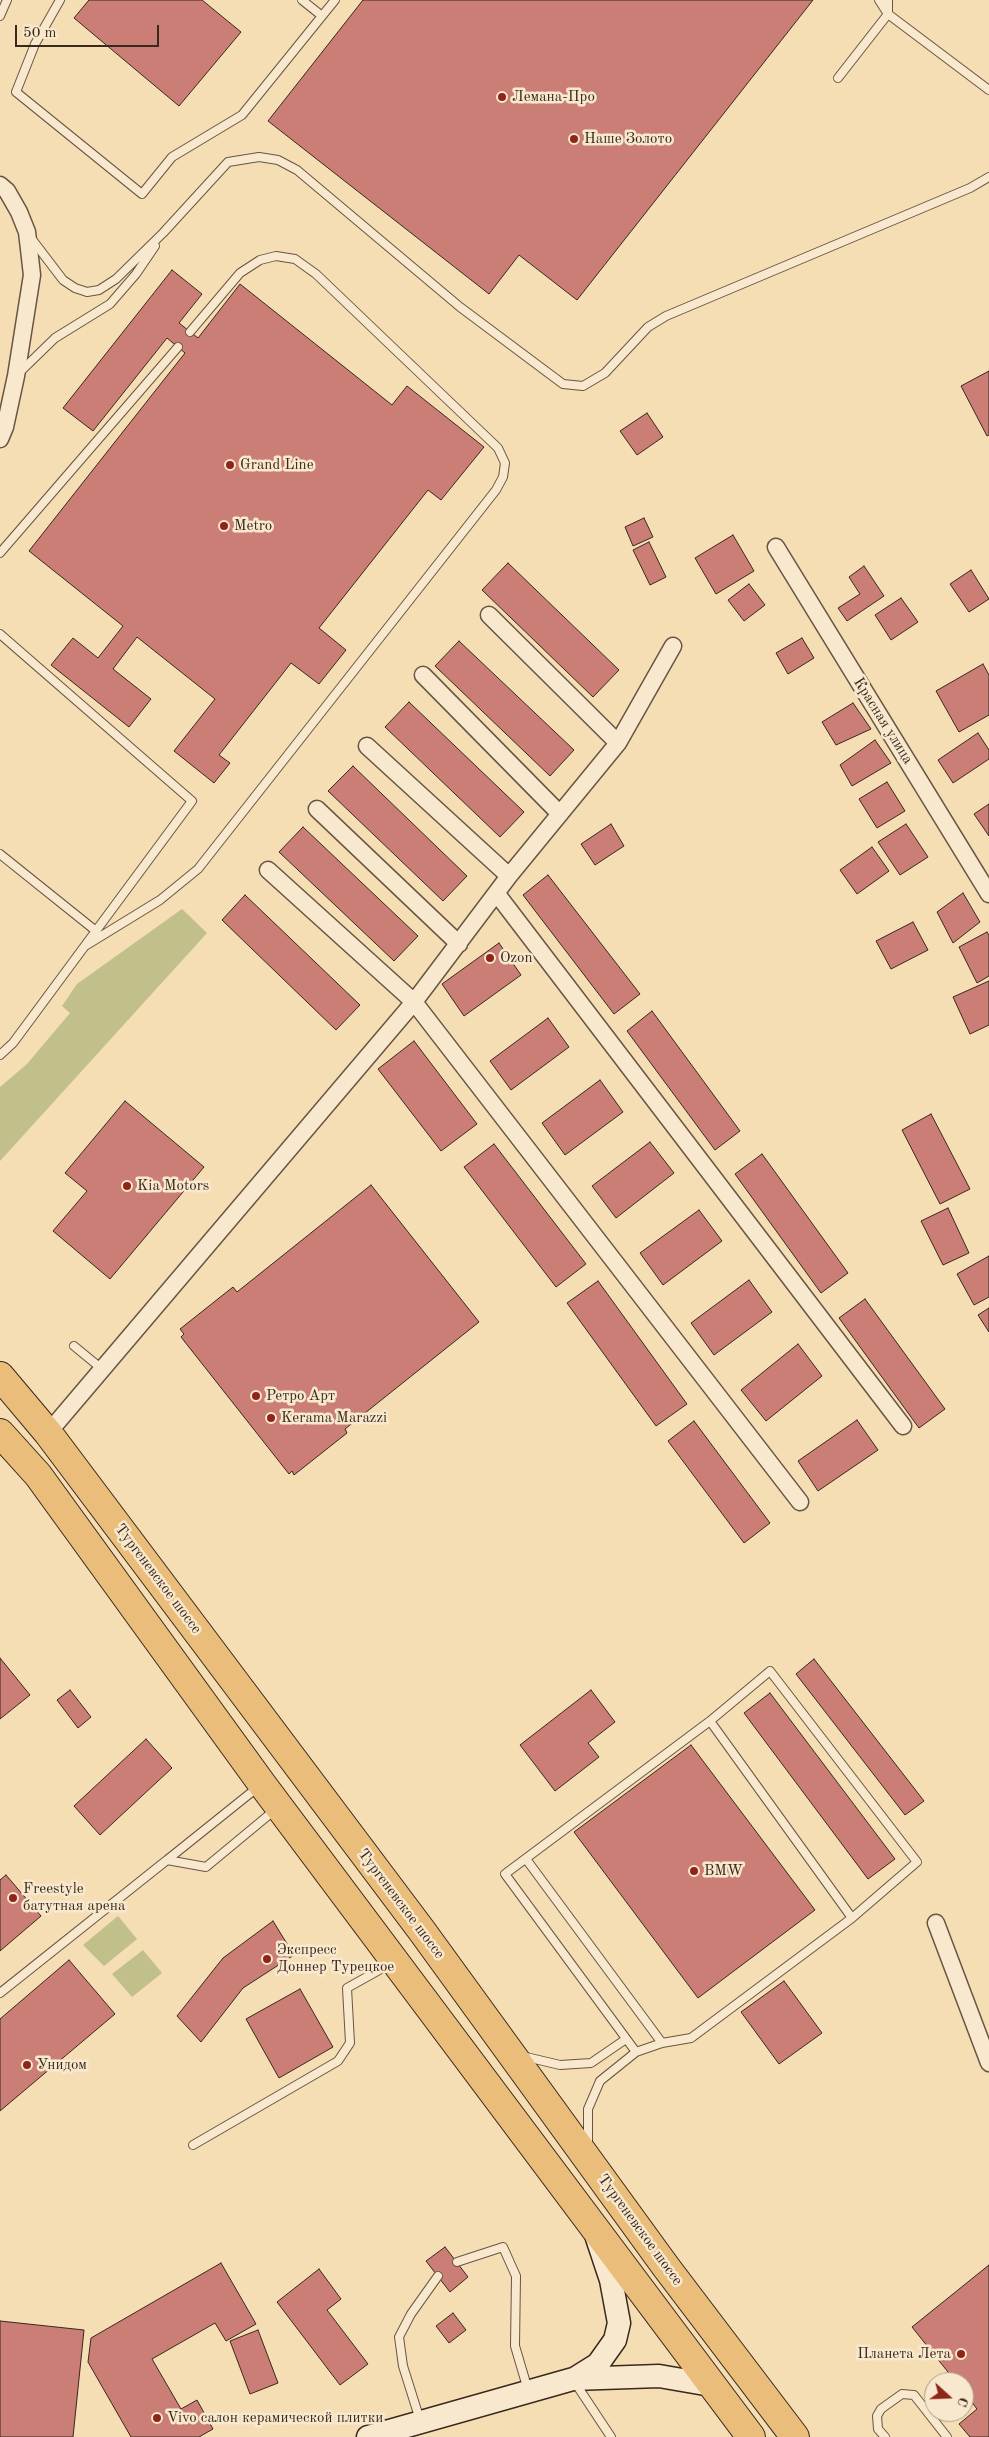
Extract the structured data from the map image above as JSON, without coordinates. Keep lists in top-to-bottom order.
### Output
{
  "streets": {
    "highway": ["Тургеневское шоссе"],
    "street": ["Красная улица"]
  },
  "places": [
    "Лемана-Про",
    "Наше Золото",
    "Grand Line",
    "Metro",
    "Ozon",
    "Kia Motors",
    "Ретро Арт",
    "Kerama Marazzi",
    "BMW",
    "Freestyle батутная арена",
    "Экспресс Доннер Турецкое",
    "Унидом",
    "Планета Лета",
    "Vivo салон керамической плитки"
  ],
  "scale_bar": "50 m",
  "north": "right"
}
